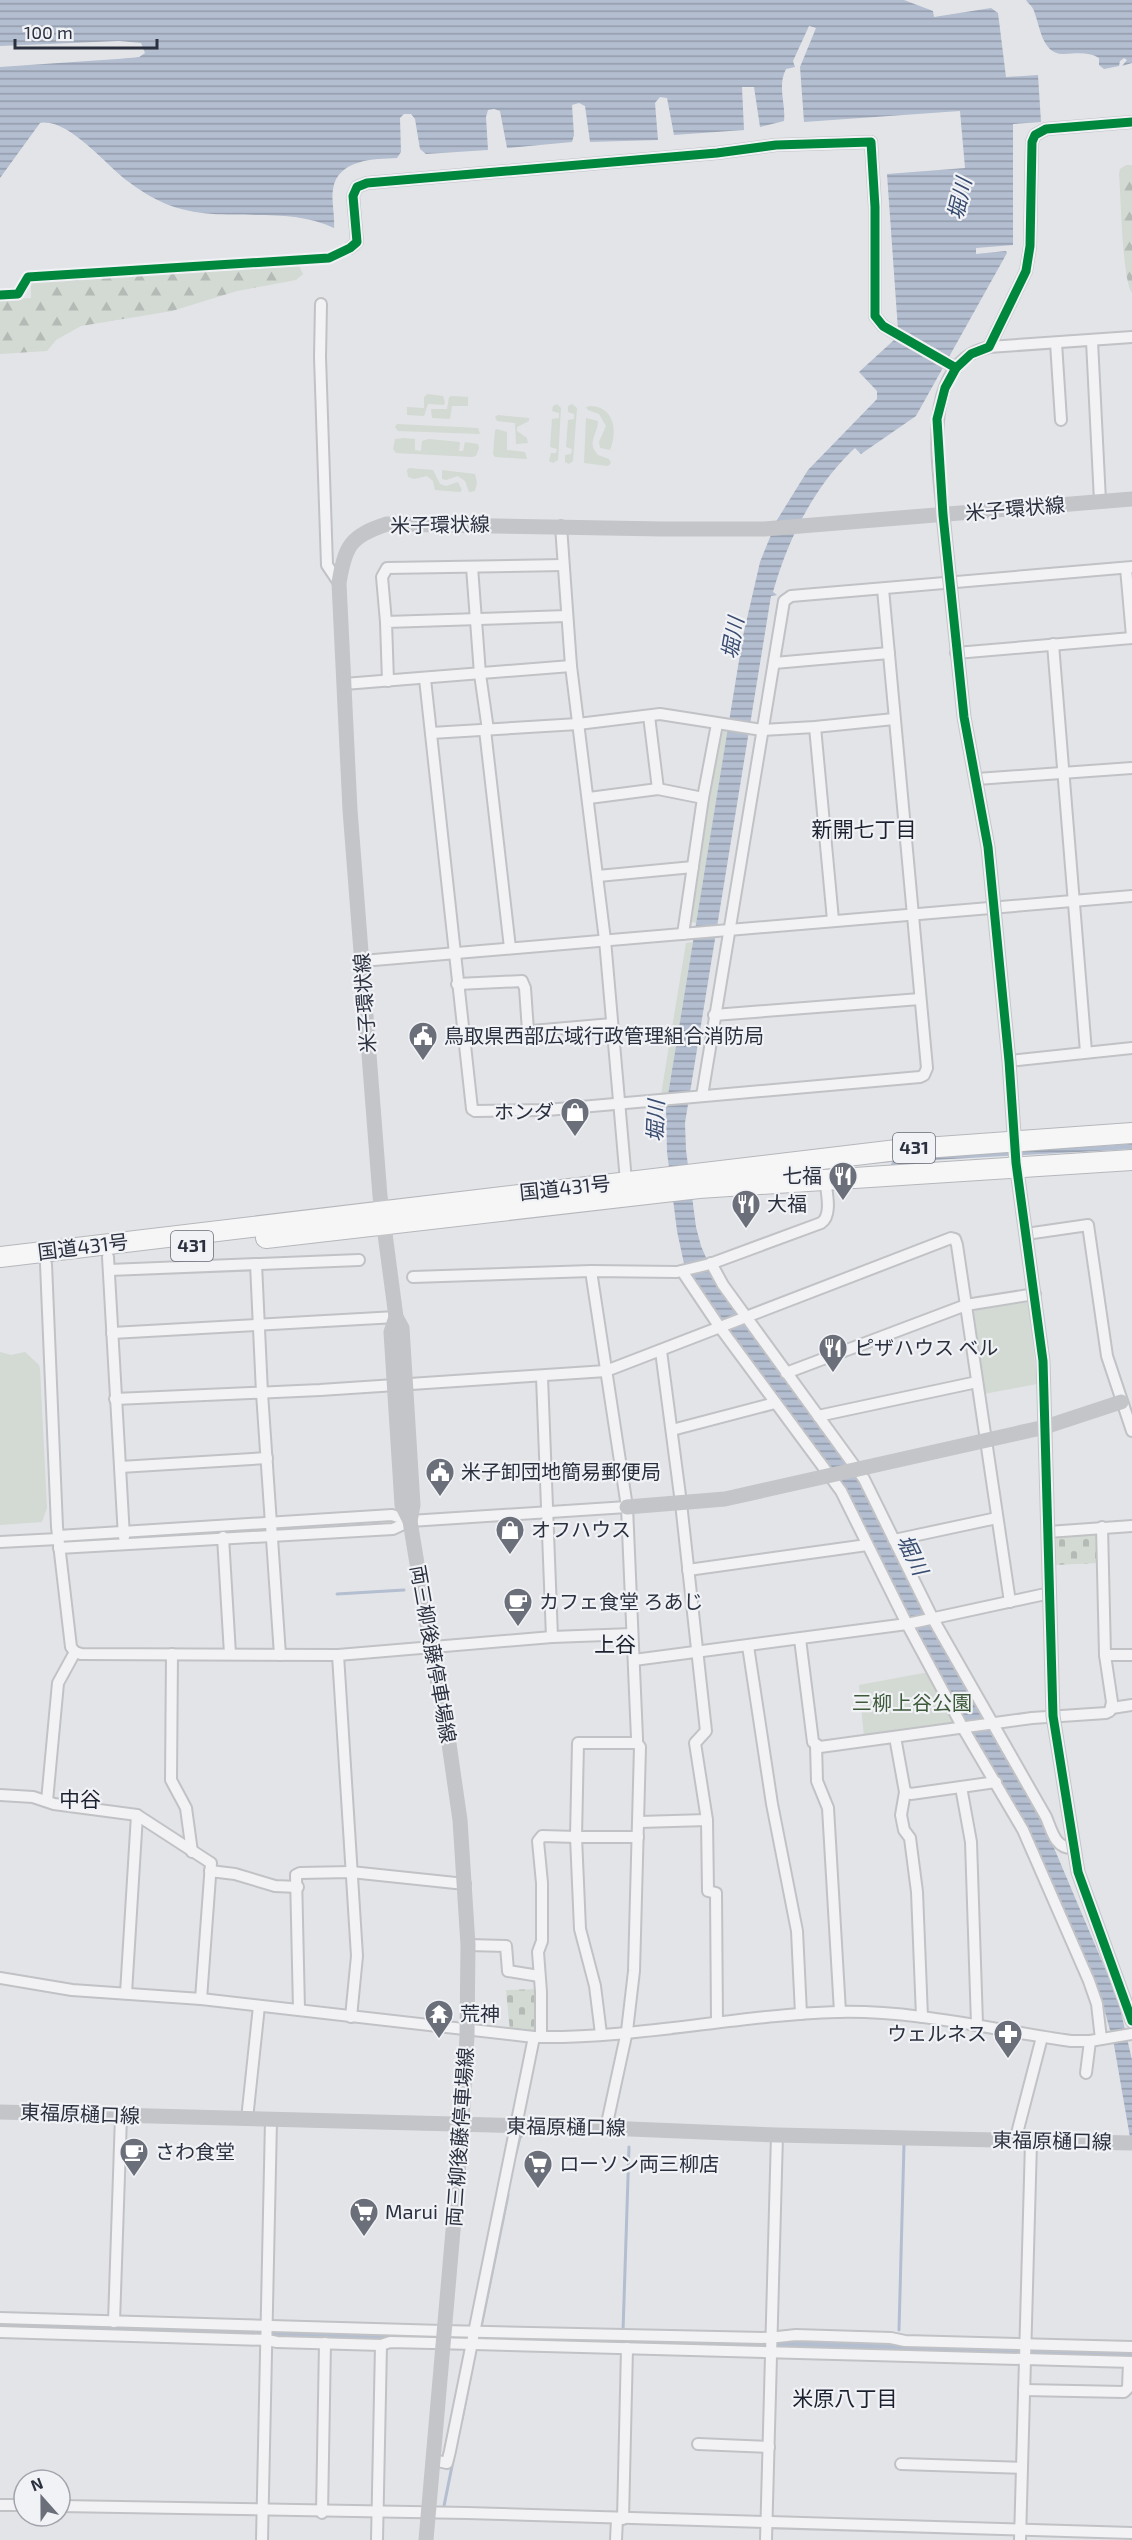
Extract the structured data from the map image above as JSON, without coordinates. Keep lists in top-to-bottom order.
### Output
{
  "streets": {
    "highway": ["431", "国道431号"],
    "main road": ["米子環状線", "両三柳後藤停車場線", "東福原樋口線"]
  },
  "crossings": [
    ["米子環状線", "国道431号"],
    ["米子環状線", "両三柳後藤停車場線"],
    ["国道431号", "両三柳後藤停車場線"],
    ["両三柳後藤停車場線", "東福原樋口線"]
  ],
  "districts": [
    "新開七丁目",
    "上谷",
    "中谷",
    "米原八丁目"
  ],
  "water": ["堀川"],
  "parks": ["三柳上谷公園"],
  "places": {
    "public building": ["鳥取県西部広域行政管理組合消防局", "米子卸団地簡易郵便局"],
    "shop": ["ホンダ", "オフハウス"],
    "restaurant": ["七福", "大福", "ピザハウス ベル"],
    "cafe": ["カフェ食堂 ろあじ", "さわ食堂"],
    "temple": ["荒神"],
    "pharmacy": ["ウェルネス"],
    "supermarket": ["ローソン両三柳店", "Marui"]
  },
  "scale_bar": "100 m",
  "north": "top"
}
